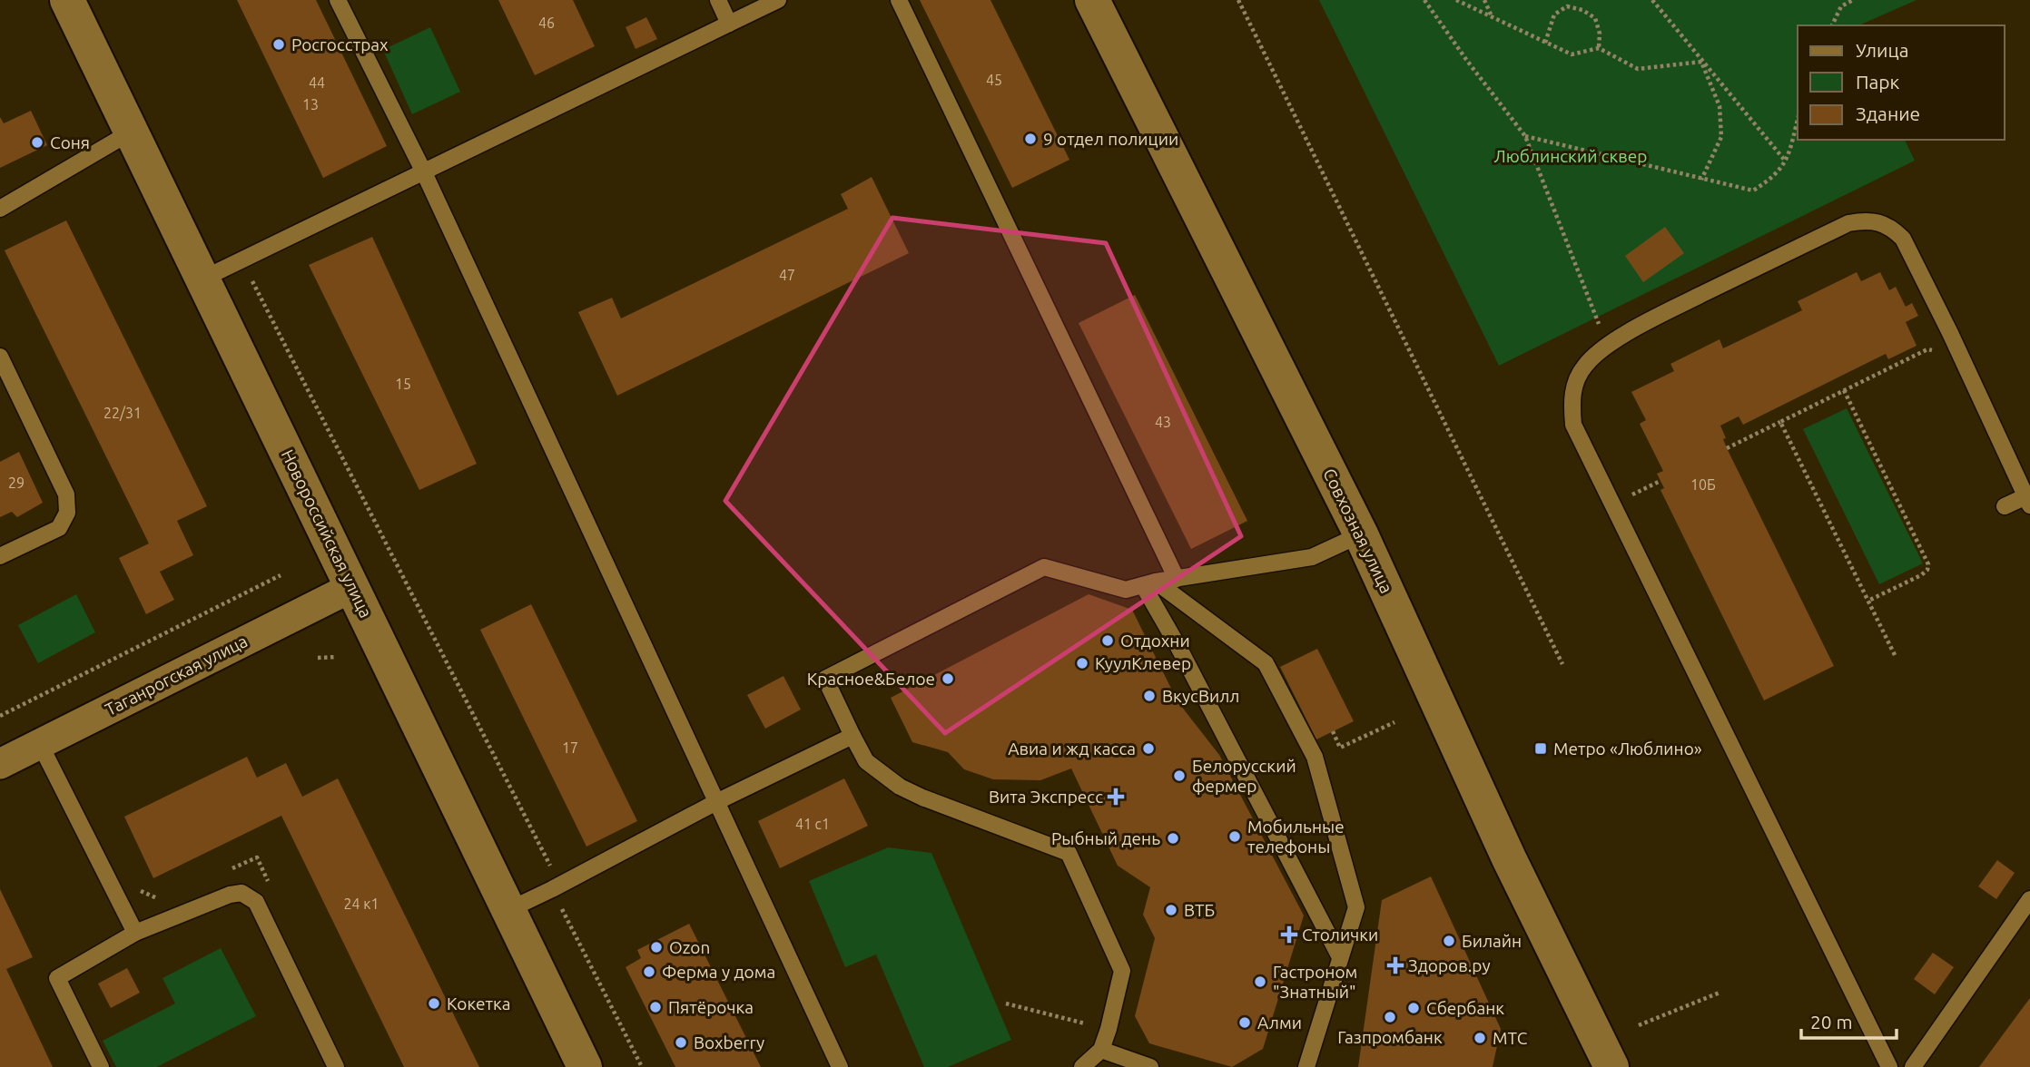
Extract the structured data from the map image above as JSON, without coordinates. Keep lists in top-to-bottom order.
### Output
{
  "streets": {
    "street": ["Совхозная улица", "Новороссийская улица", "Таганрогская улица"]
  },
  "crossings": [
    ["Новороссийская улица", "Таганрогская улица"]
  ],
  "parks": ["Люблинский сквер"],
  "places": {
    "other": [
      "Росгосстрах",
      "9 отдел полиции",
      "Соня",
      "Отдохни",
      "КуулКлевер",
      "Красное&Белое",
      "ВкусВилл",
      "Авиа и жд касса",
      "Белорусский фермер",
      "Мобильные телефоны",
      "Рыбный день",
      "ВТБ",
      "Билайн",
      "Ozon",
      "Ферма у дома",
      "Гастроном \"Знатный\"",
      "Кокетка",
      "Пятёрочка",
      "Сбербанк",
      "Газпромбанк",
      "Алми",
      "МТС",
      "Boxberry"
    ],
    "transit": ["Метро «Люблино»"],
    "health": ["Вита Экспресс", "Столички", "Здоров.ру"]
  },
  "house_numbers": [
    "46",
    "45",
    "44",
    "13",
    "47",
    "15",
    "22/31",
    "43",
    "29",
    "10Б",
    "17",
    "41 c1",
    "24 к1"
  ],
  "legend": ["Улица", "Парк", "Здание"],
  "scale_bar": "20 m"
}
